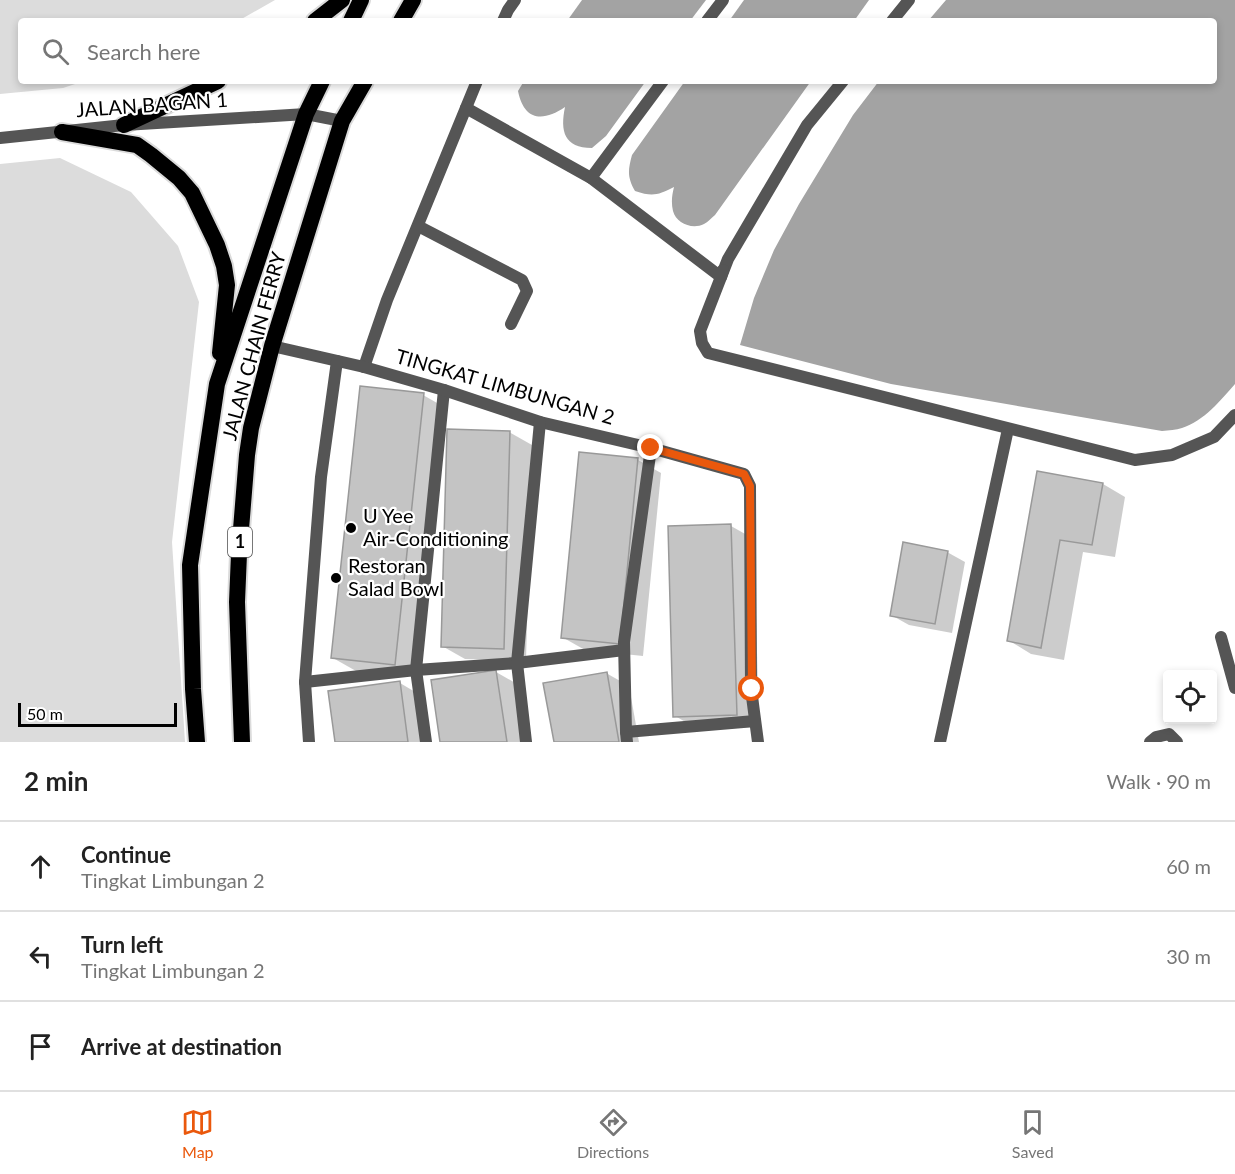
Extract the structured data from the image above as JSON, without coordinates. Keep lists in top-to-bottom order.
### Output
{
  "streets": {
    "highway": ["JALAN CHAIN FERRY", "1"],
    "street": ["JALAN BAGAN 1", "TINGKAT LIMBUNGAN 2"]
  },
  "crossings": [
    ["JALAN BAGAN 1", "JALAN CHAIN FERRY"],
    ["JALAN CHAIN FERRY", "TINGKAT LIMBUNGAN 2"]
  ],
  "places": ["U Yee Air-Conditioning", "Restoran Salad Bowl"],
  "scale_bar": "50 m",
  "page": {
    "search": "Search here",
    "scale": "50 m",
    "heading": ["2 min", "Walk · 90 m"],
    "list": [
      ["Continue", "Tingkat Limbungan 2", "60 m"],
      ["Turn left", "Tingkat Limbungan 2", "30 m"],
      "Arrive at destination"
    ],
    "nav": ["Map", "Directions", "Saved"]
  }
}
